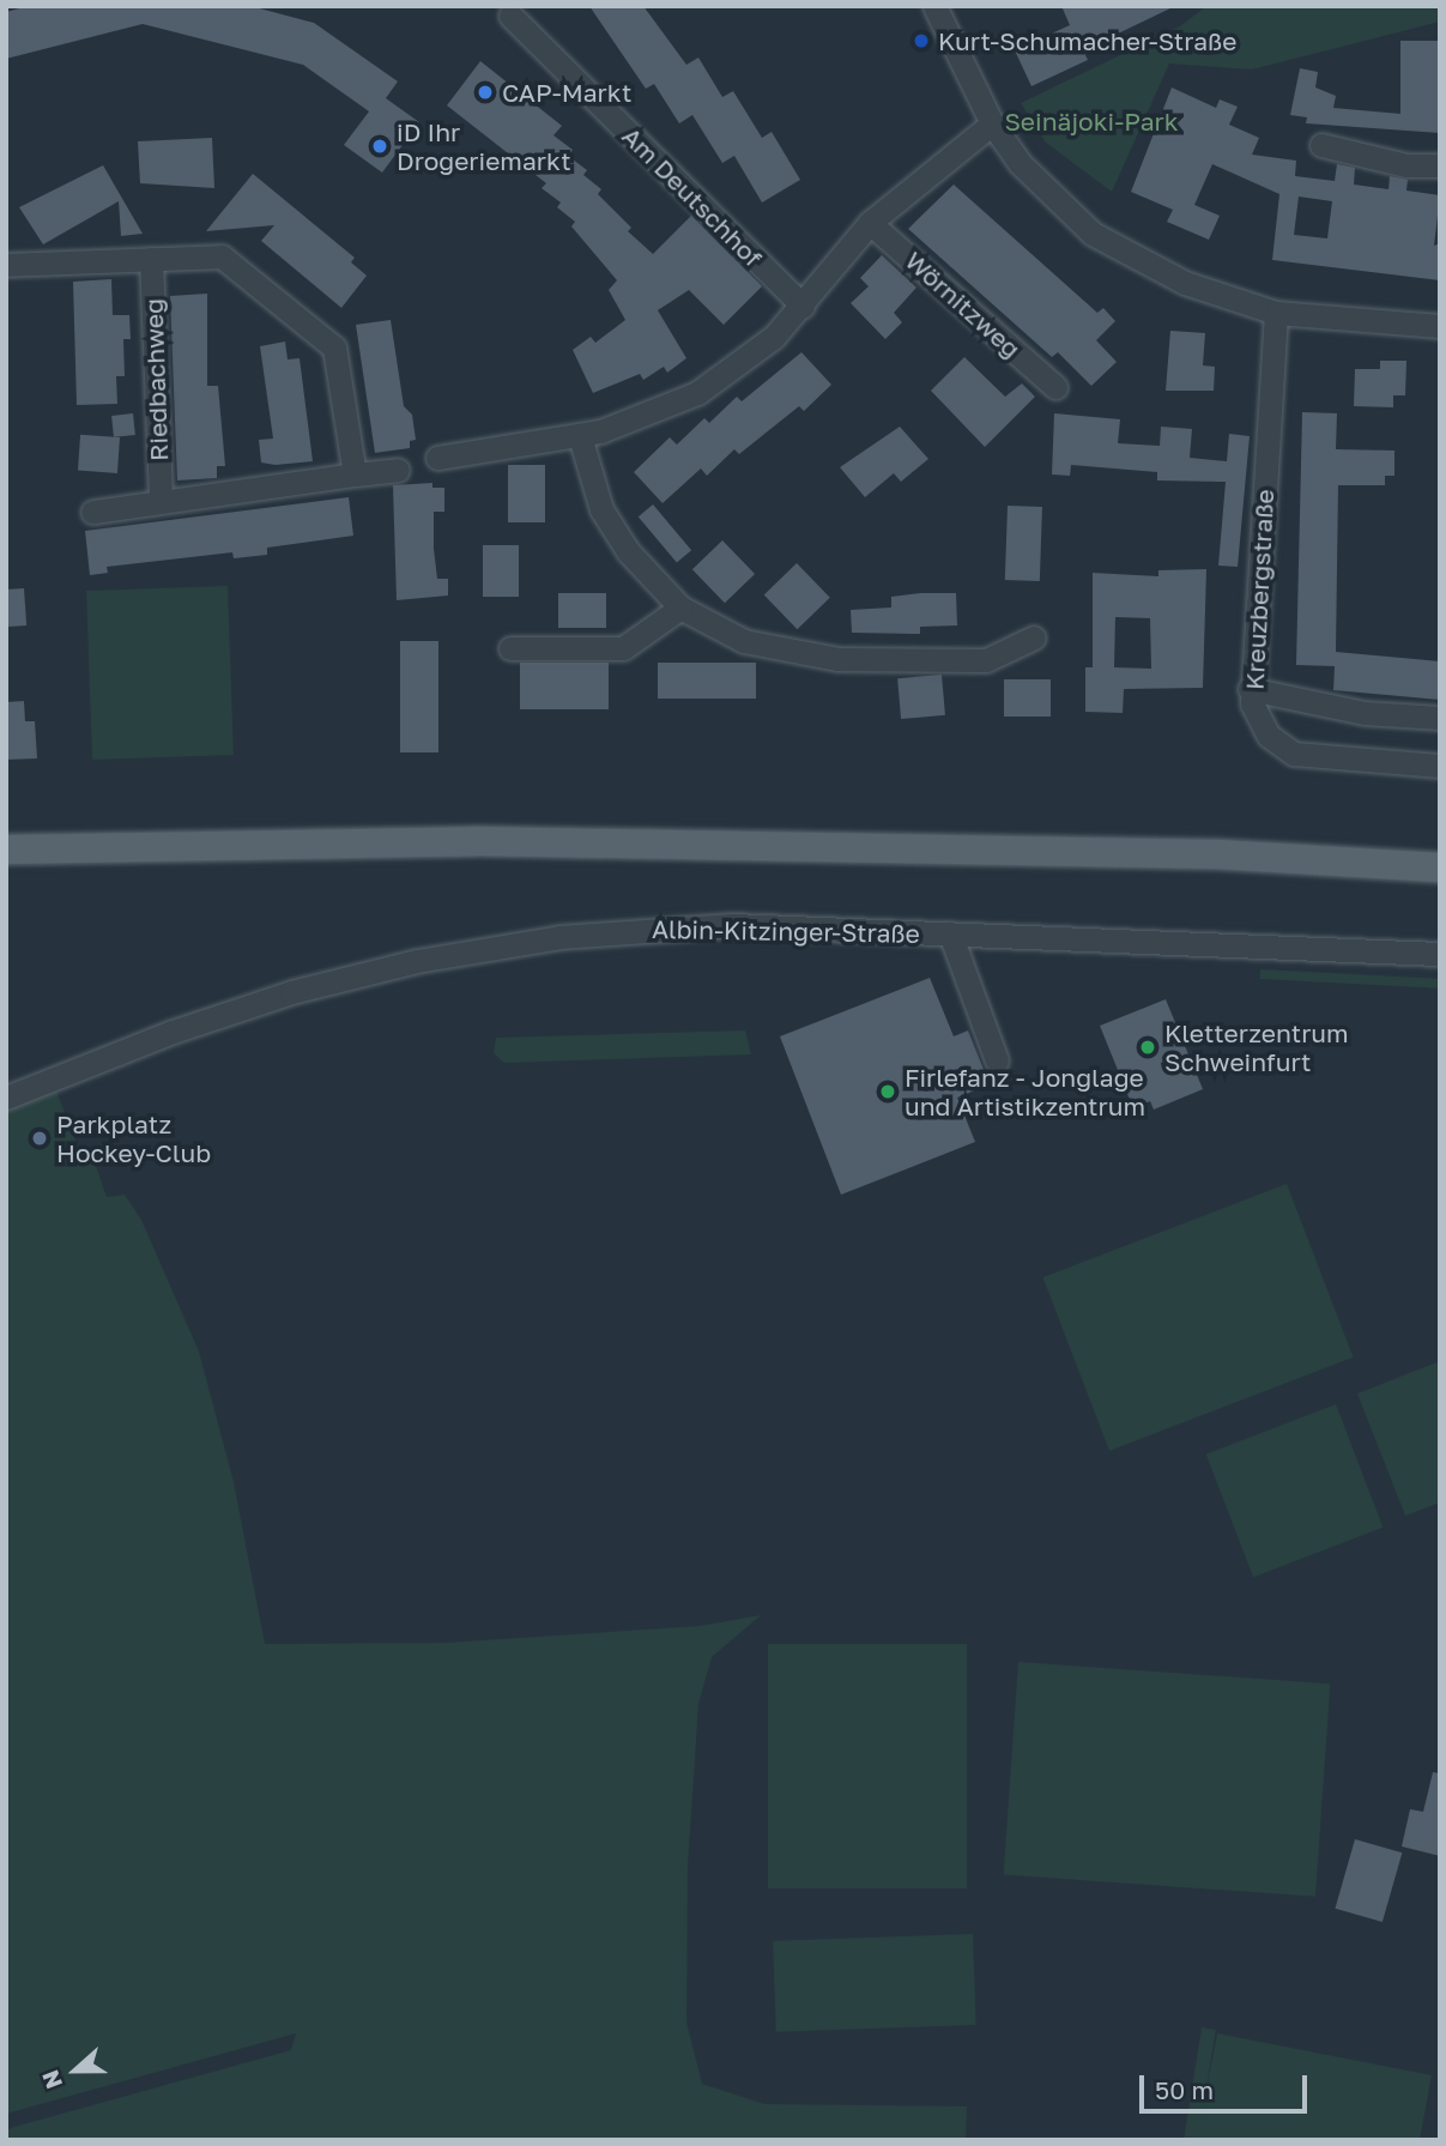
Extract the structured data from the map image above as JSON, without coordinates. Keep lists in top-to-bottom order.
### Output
{
  "streets": {
    "street": [
      "Am Deutschhof",
      "Wörnitzweg",
      "Riedbachweg",
      "Kreuzbergstraße",
      "Albin-Kitzinger-Straße"
    ]
  },
  "parks": ["Seinäjoki-Park"],
  "places": [
    "Kurt-Schumacher-Straße",
    "CAP-Markt",
    "iD Ihr Drogeriemarkt",
    "Kletterzentrum Schweinfurt",
    "Firlefanz - Jonglage und Artistikzentrum",
    "Parkplatz Hockey-Club"
  ],
  "scale_bar": "50 m",
  "north": "left"
}
